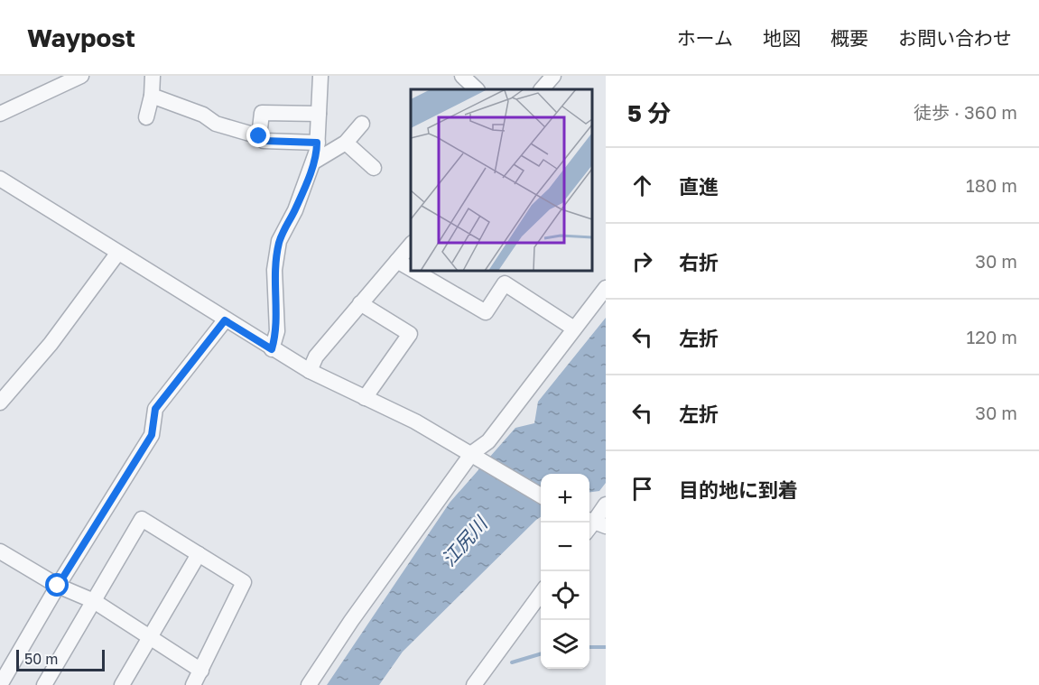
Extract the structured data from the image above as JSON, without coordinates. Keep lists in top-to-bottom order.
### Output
{
  "water": ["江尻川"],
  "scale_bar": "50 m",
  "page": {
    "header": "Waypost",
    "nav": [
      "ホーム",
      "地図",
      "概要",
      "お問い合わせ"
    ],
    "heading": ["5 分", "徒歩 · 360 m"],
    "list": [
      ["直進", "180 m"],
      ["右折", "30 m"],
      ["左折", "120 m"],
      ["左折", "30 m"],
      "目的地に到着"
    ],
    "map_buttons": ["+", "−"],
    "scale": "50 m"
  }
}
